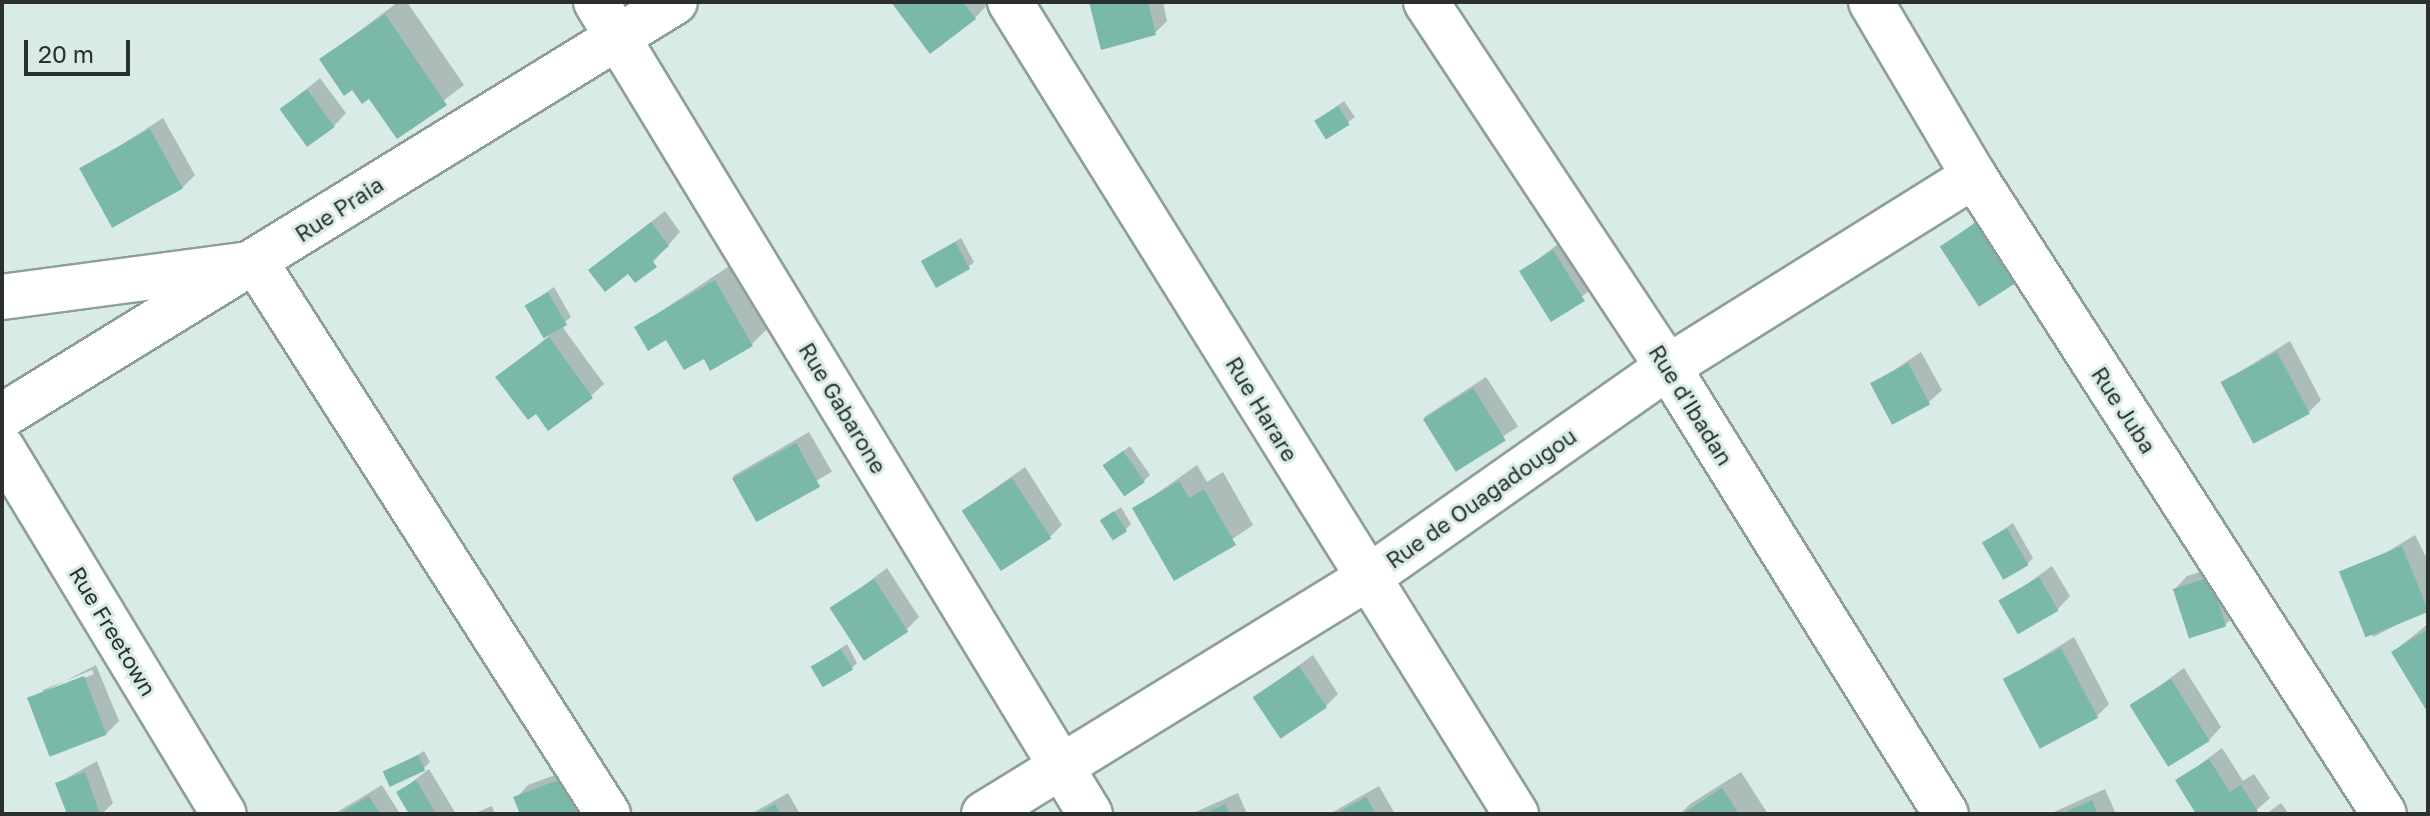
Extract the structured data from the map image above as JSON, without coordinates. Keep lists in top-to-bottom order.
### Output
{
  "streets": {
    "street": [
      "Rue Praia",
      "Rue d'Ibadan",
      "Rue Gabarone",
      "Rue Harare",
      "Rue Juba",
      "Rue de Ouagadougou",
      "Rue Freetown"
    ]
  },
  "crossings": [
    ["Rue Praia", "Rue Gabarone"],
    ["Rue d'Ibadan", "Rue de Ouagadougou"],
    ["Rue Gabarone", "Rue de Ouagadougou"],
    ["Rue Harare", "Rue de Ouagadougou"],
    ["Rue Juba", "Rue de Ouagadougou"]
  ],
  "scale_bar": "20 m"
}
